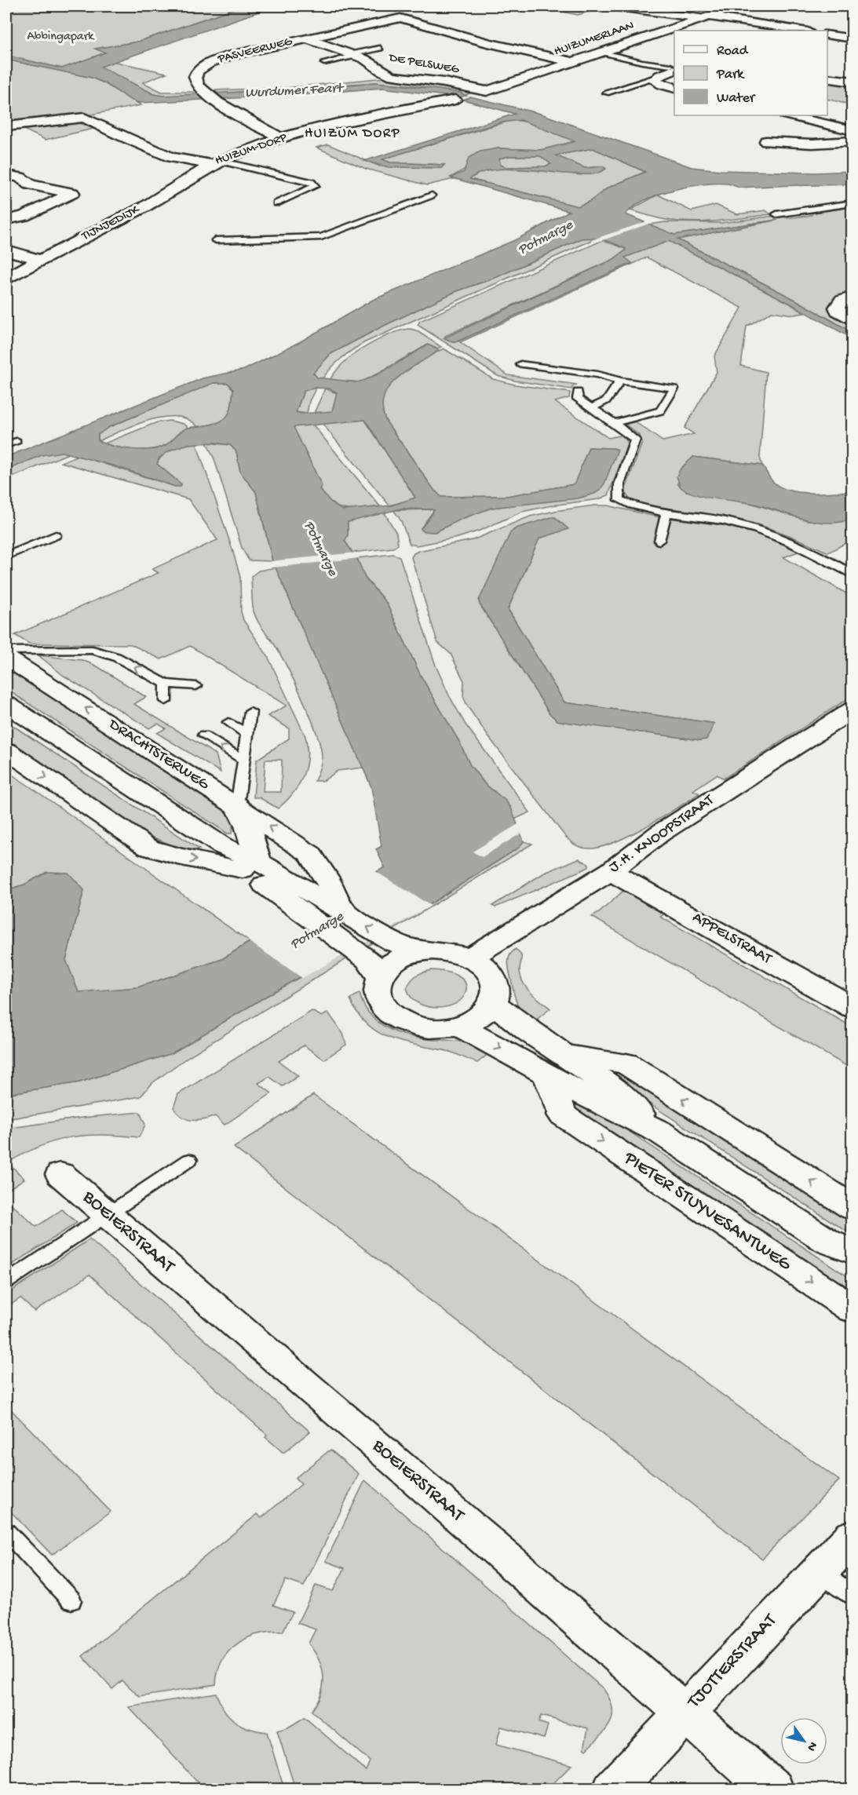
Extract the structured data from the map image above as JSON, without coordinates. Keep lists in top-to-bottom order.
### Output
{
  "streets": {
    "street": [
      "HUIZUMERLAAN",
      "PASVEERWEG",
      "DE PELSWEG",
      "HUIZUM-DORP",
      "TIJNJEDIJK",
      "DRACHTSTERWEG",
      "J.H. KNOOPSTRAAT",
      "APPELSTRAAT",
      "PIETER STUYVESANTWEG",
      "BOEIERSTRAAT",
      "TJOTTERSTRAAT"
    ]
  },
  "crossings": [
    ["HUIZUMERLAAN", "PASVEERWEG"],
    ["HUIZUMERLAAN", "DE PELSWEG"],
    ["PASVEERWEG", "DE PELSWEG"],
    ["PASVEERWEG", "HUIZUM-DORP"],
    ["HUIZUM-DORP", "TIJNJEDIJK"],
    ["J.H. KNOOPSTRAAT", "APPELSTRAAT"],
    ["BOEIERSTRAAT", "TJOTTERSTRAAT"]
  ],
  "districts": ["HUIZUM DORP"],
  "water": ["Wurdumer Feart", "Potmarge"],
  "parks": ["Abbingapark"],
  "legend": ["Road", "Park", "Water"],
  "north": "bottom right"
}
